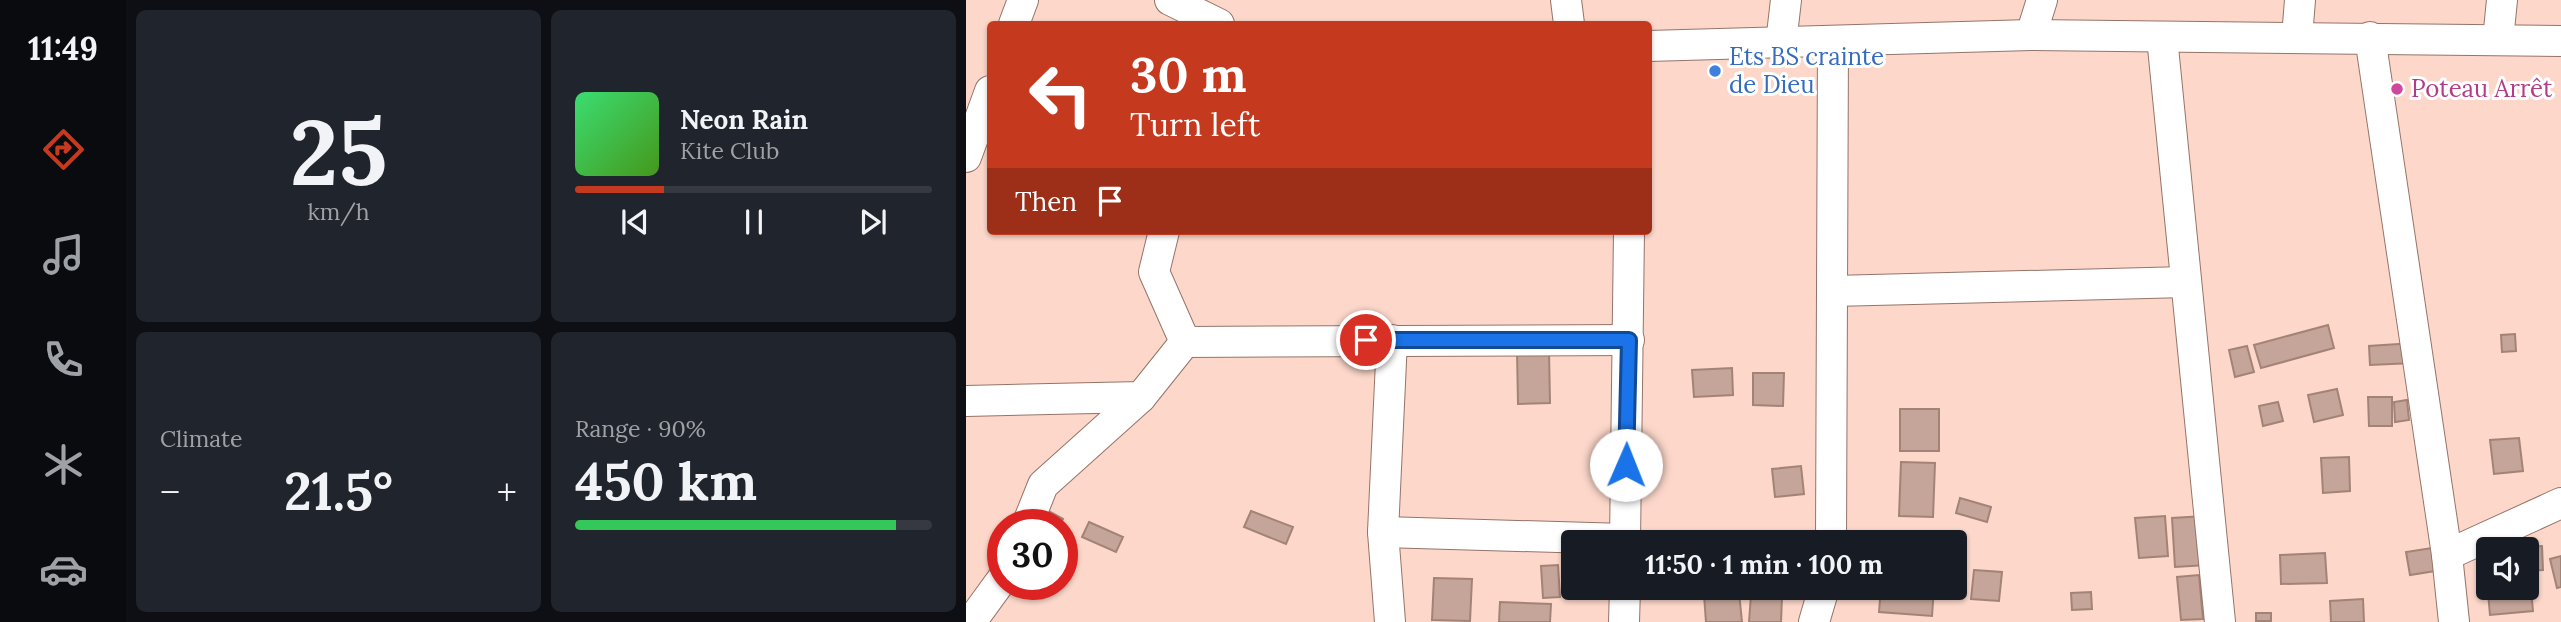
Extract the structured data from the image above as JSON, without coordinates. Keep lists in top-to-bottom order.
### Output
{
  "places": ["Ets BS crainte de Dieu", "Poteau Arrêt"],
  "page": {
    "tabs": "11:49",
    "tile": [
      ["25", "km/h"],
      "Climate",
      ["Range · 90%", "450 km"]
    ],
    "turn": ["30 m", "Turn left"],
    "song": ["Neon Rain", "Kite Club"],
    "then": "Then",
    "heat": ["−", "21.5°", "+"],
    "limit": "30",
    "trip": "11:50 · 1 min · 100 m"
  }
}
